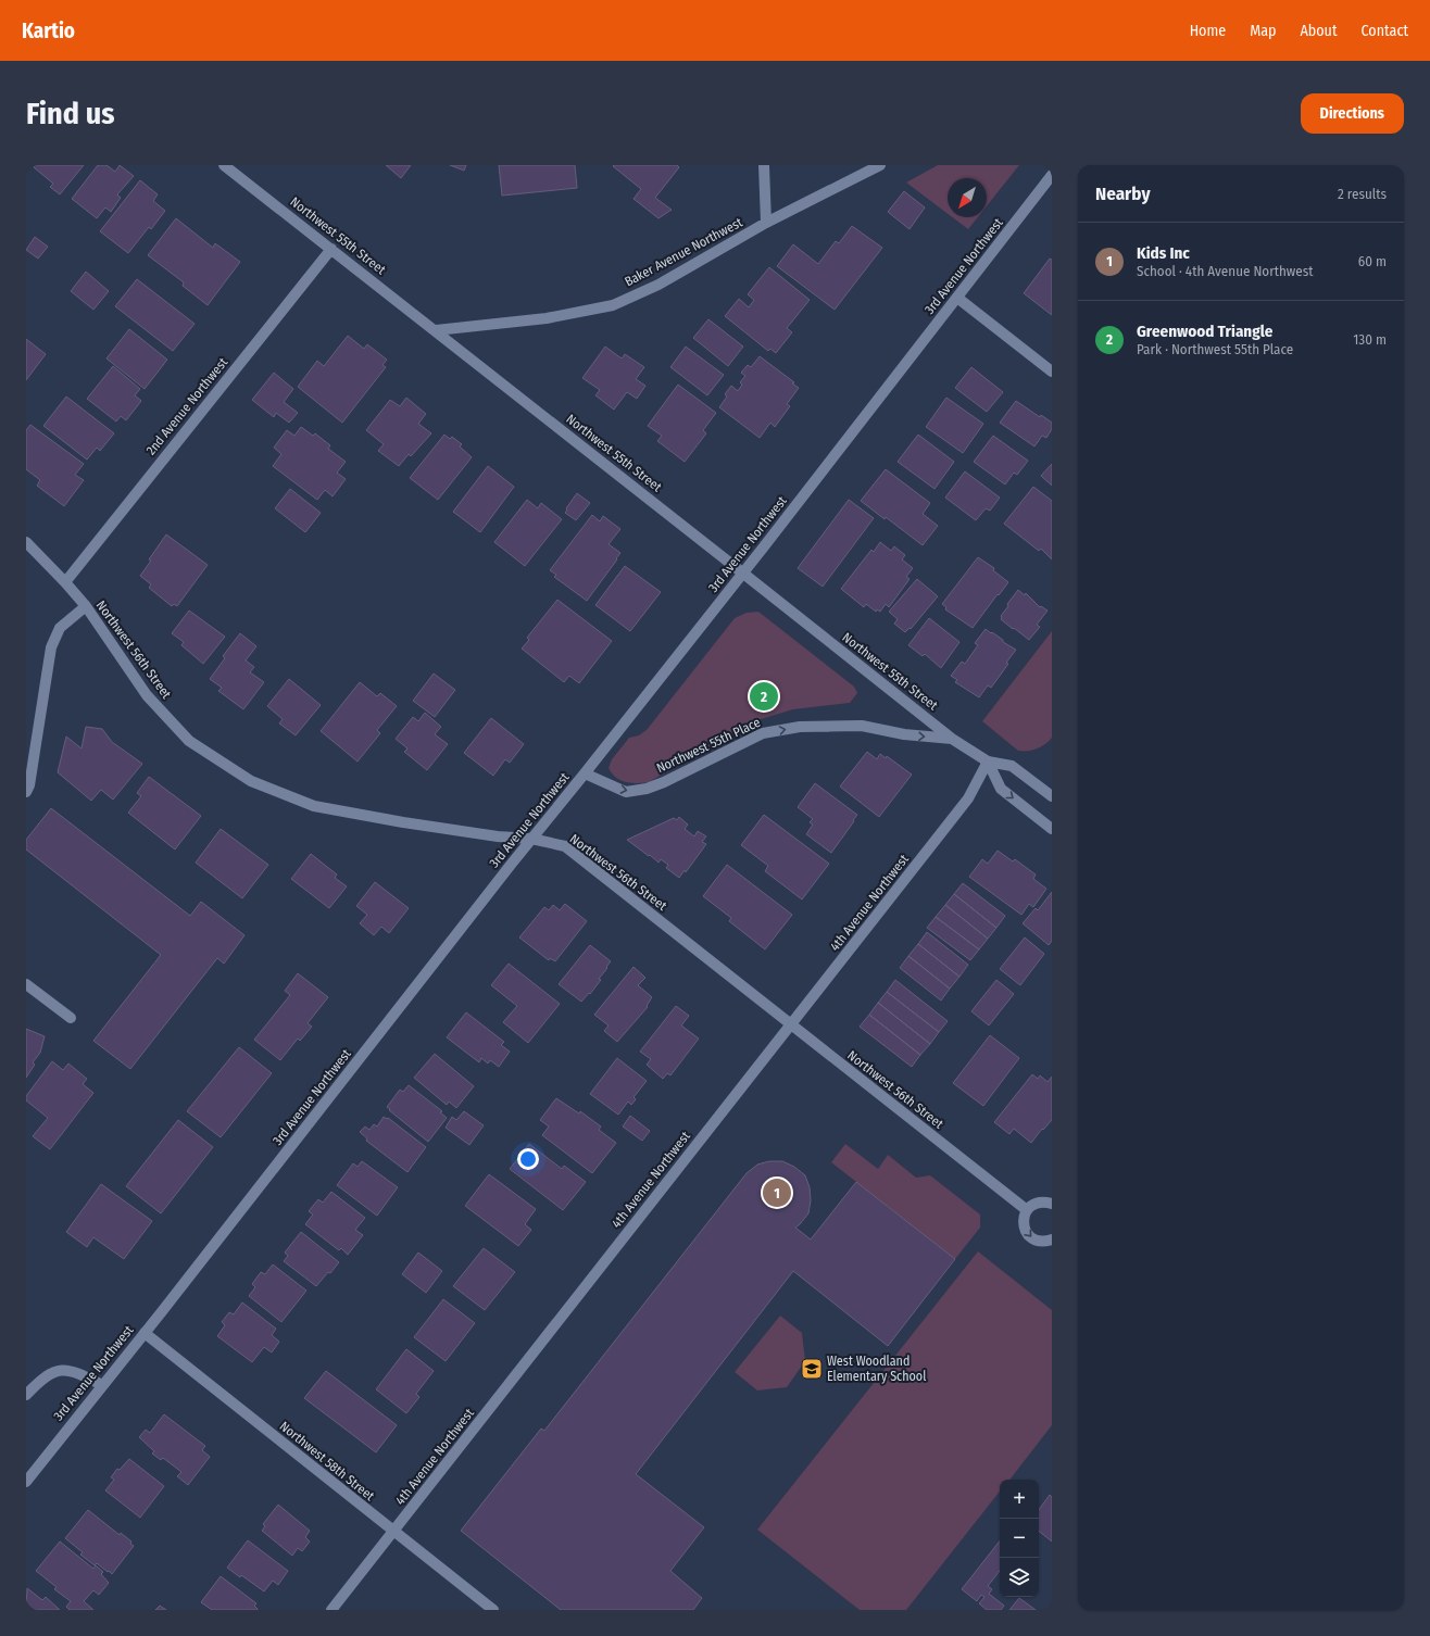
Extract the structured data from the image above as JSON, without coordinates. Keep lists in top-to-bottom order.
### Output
{
  "streets": {
    "street": [
      "Northwest 55th Street",
      "Baker Avenue Northwest",
      "3rd Avenue Northwest",
      "2nd Avenue Northwest",
      "Northwest 56th Street",
      "Northwest 55th Place",
      "4th Avenue Northwest",
      "Northwest 58th Street"
    ]
  },
  "crossings": [
    ["Northwest 55th Street", "Baker Avenue Northwest"],
    ["Northwest 55th Street", "3rd Avenue Northwest"],
    ["Northwest 55th Street", "2nd Avenue Northwest"],
    ["Northwest 55th Street", "Northwest 55th Place"],
    ["Northwest 55th Street", "4th Avenue Northwest"],
    ["3rd Avenue Northwest", "Northwest 56th Street"],
    ["3rd Avenue Northwest", "Northwest 55th Place"],
    ["3rd Avenue Northwest", "Northwest 58th Street"],
    ["2nd Avenue Northwest", "Northwest 56th Street"],
    ["Northwest 56th Street", "4th Avenue Northwest"],
    ["4th Avenue Northwest", "Northwest 58th Street"]
  ],
  "one_way": ["Northwest 55th Place"],
  "places": {
    "school or university": ["West Woodland Elementary School"]
  },
  "north": "bottom left",
  "page": {
    "header": "Kartio",
    "nav": [
      "Home",
      "Map",
      "About",
      "Contact"
    ],
    "buttons": "Directions",
    "title": "Find us",
    "heading": ["Nearby", "2 results"],
    "list": [
      {
        "mark": "1",
        "name": "Kids Inc",
        "note": "School · 4th Avenue Northwest",
        "value": "60 m"
      },
      {
        "mark": "2",
        "name": "Greenwood Triangle",
        "note": "Park · Northwest 55th Place",
        "value": "130 m"
      }
    ],
    "pins": ["2", "1"],
    "map_buttons": ["+", "−"]
  }
}
